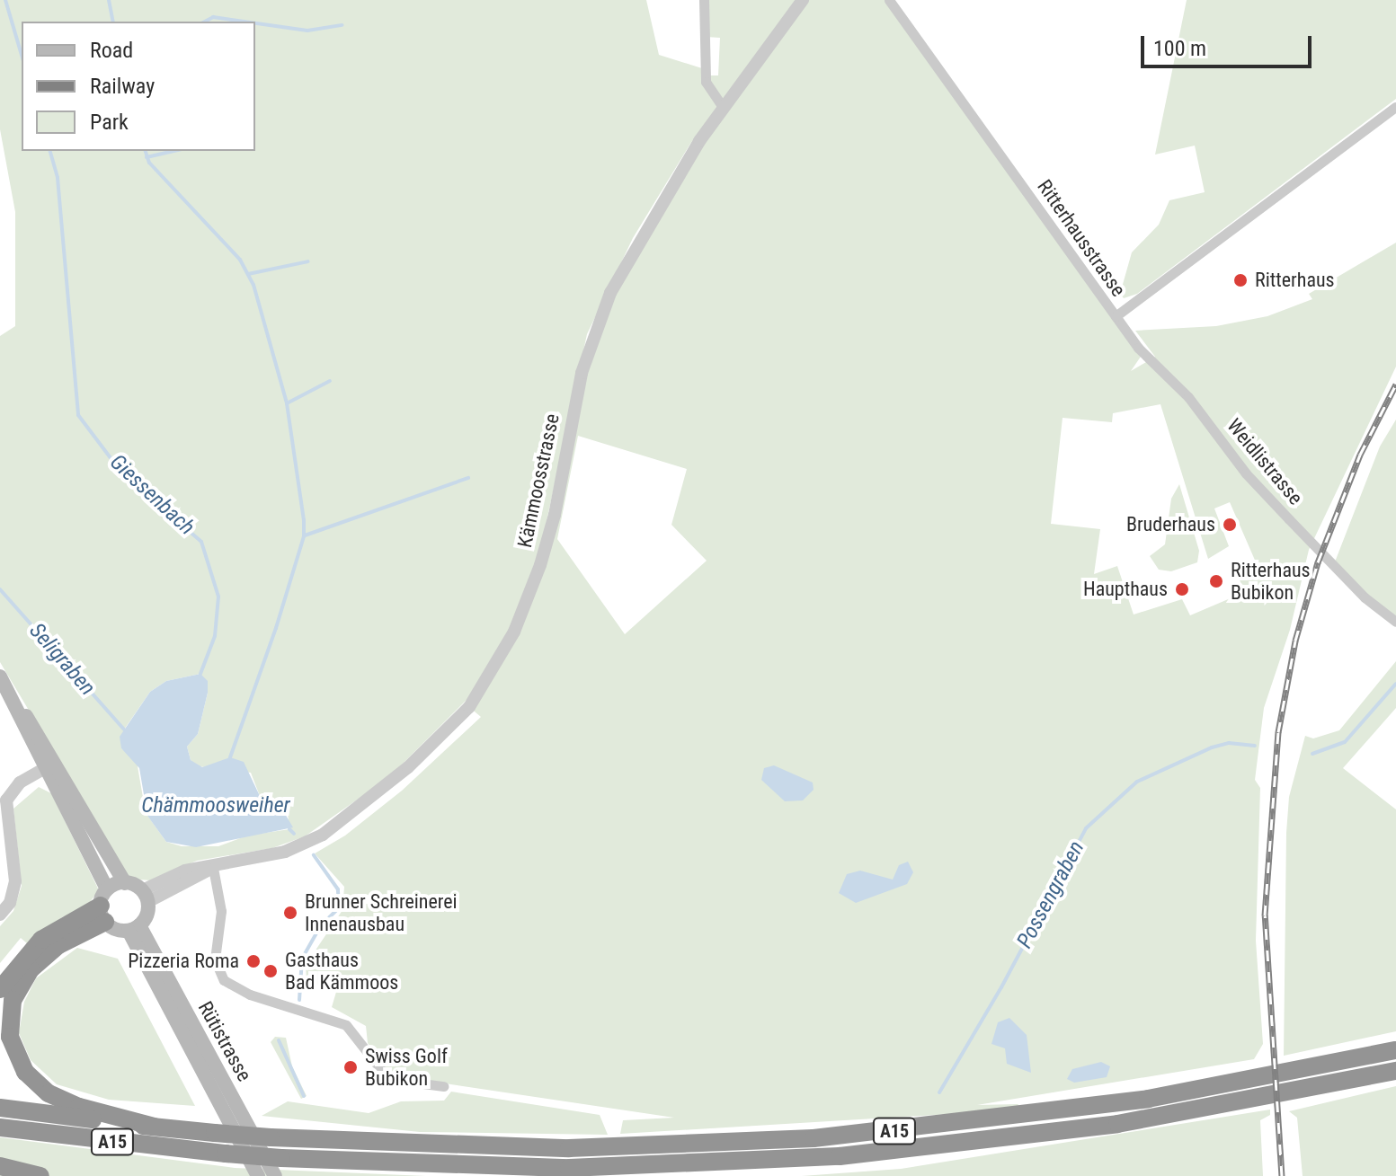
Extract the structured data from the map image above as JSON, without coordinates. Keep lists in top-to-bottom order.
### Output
{
  "streets": {
    "highway": ["A15"],
    "main road": ["Rütistrasse"],
    "street": ["Ritterhausstrasse", "Weidlistrasse", "Kämmoosstrasse"]
  },
  "crossings": [
    ["Ritterhausstrasse", "Weidlistrasse"]
  ],
  "water": [
    "Giessenbach",
    "Seligraben",
    "Chämmoosweiher",
    "Possengraben"
  ],
  "places": [
    "Ritterhaus",
    "Bruderhaus",
    "Ritterhaus Bubikon",
    "Haupthaus",
    "Brunner Schreinerei Innenausbau",
    "Pizzeria Roma",
    "Gasthaus Bad Kämmoos",
    "Swiss Golf Bubikon"
  ],
  "legend": ["Road", "Railway", "Park"],
  "scale_bar": "100 m"
}
